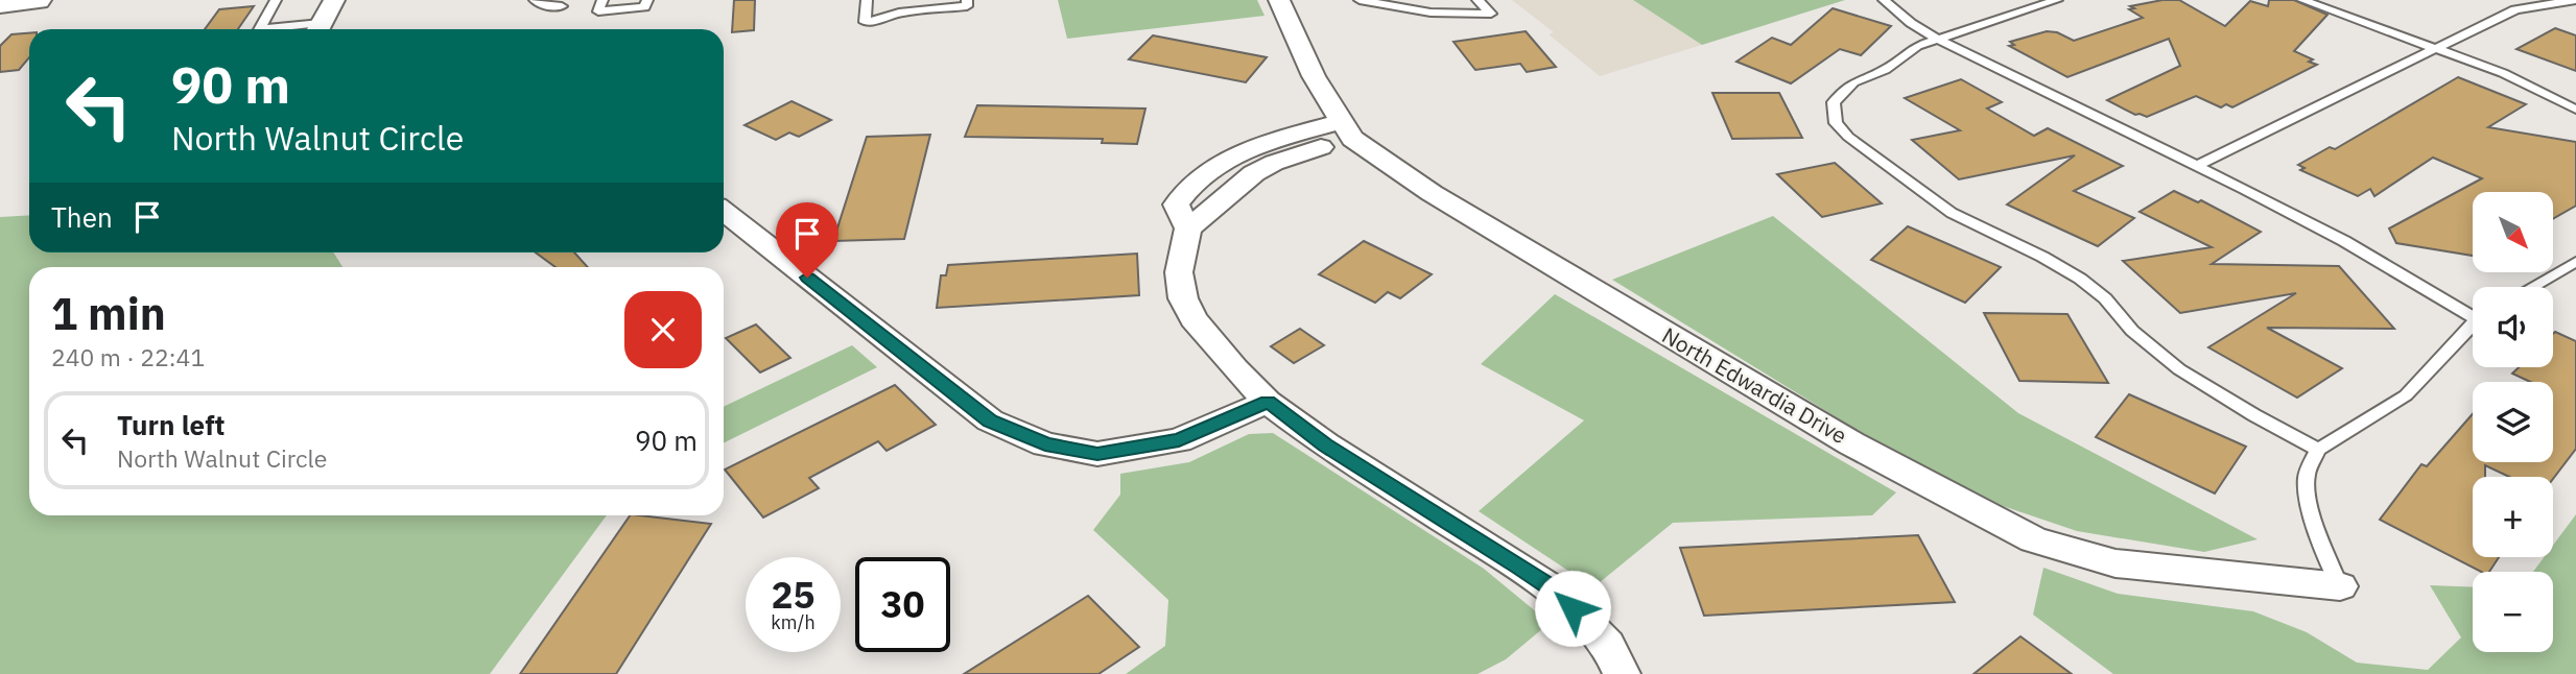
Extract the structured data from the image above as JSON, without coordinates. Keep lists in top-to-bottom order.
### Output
{
  "streets": {
    "street": ["North Edwardia Drive"]
  },
  "north": "bottom right",
  "page": {
    "turn": ["90 m", "North Walnut Circle"],
    "then": "Then",
    "map_buttons": ["+", "−"],
    "heading": ["1 min", "240 m · 22:41"],
    "list": [
      {
        "name": "Turn left",
        "note": "North Walnut Circle",
        "value": "90 m"
      }
    ],
    "speed": "25 km/h",
    "limit": "30"
  }
}
